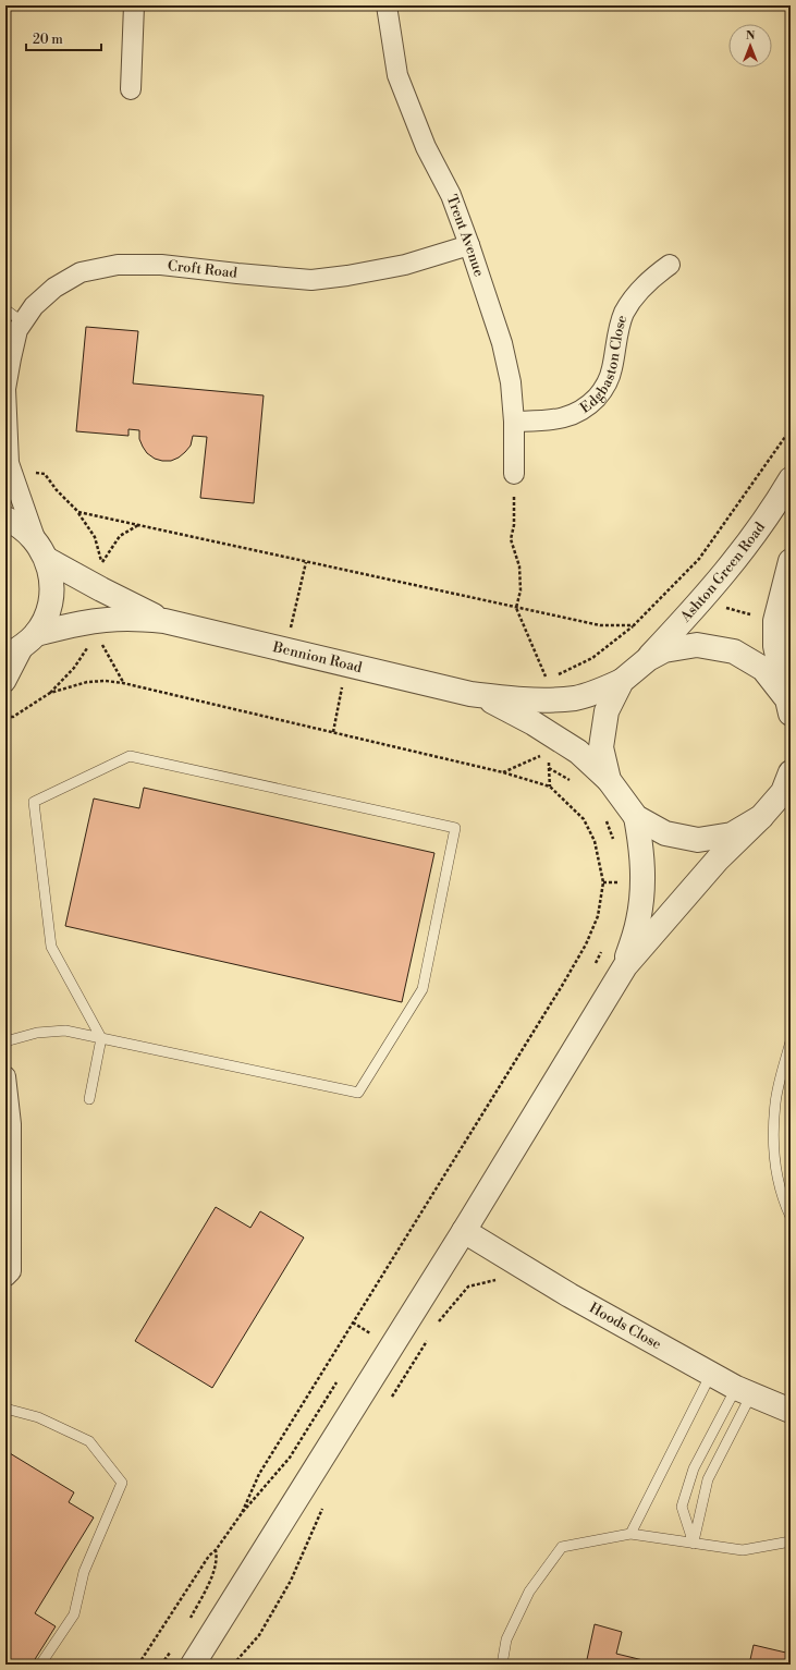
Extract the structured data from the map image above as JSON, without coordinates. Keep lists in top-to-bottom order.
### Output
{
  "streets": {
    "street": [
      "Trent Avenue",
      "Croft Road",
      "Edgbaston Close",
      "Ashton Green Road",
      "Bennion Road",
      "Hoods Close"
    ]
  },
  "crossings": [
    ["Trent Avenue", "Croft Road"],
    ["Trent Avenue", "Edgbaston Close"]
  ],
  "scale_bar": "20 m",
  "north": "top"
}
